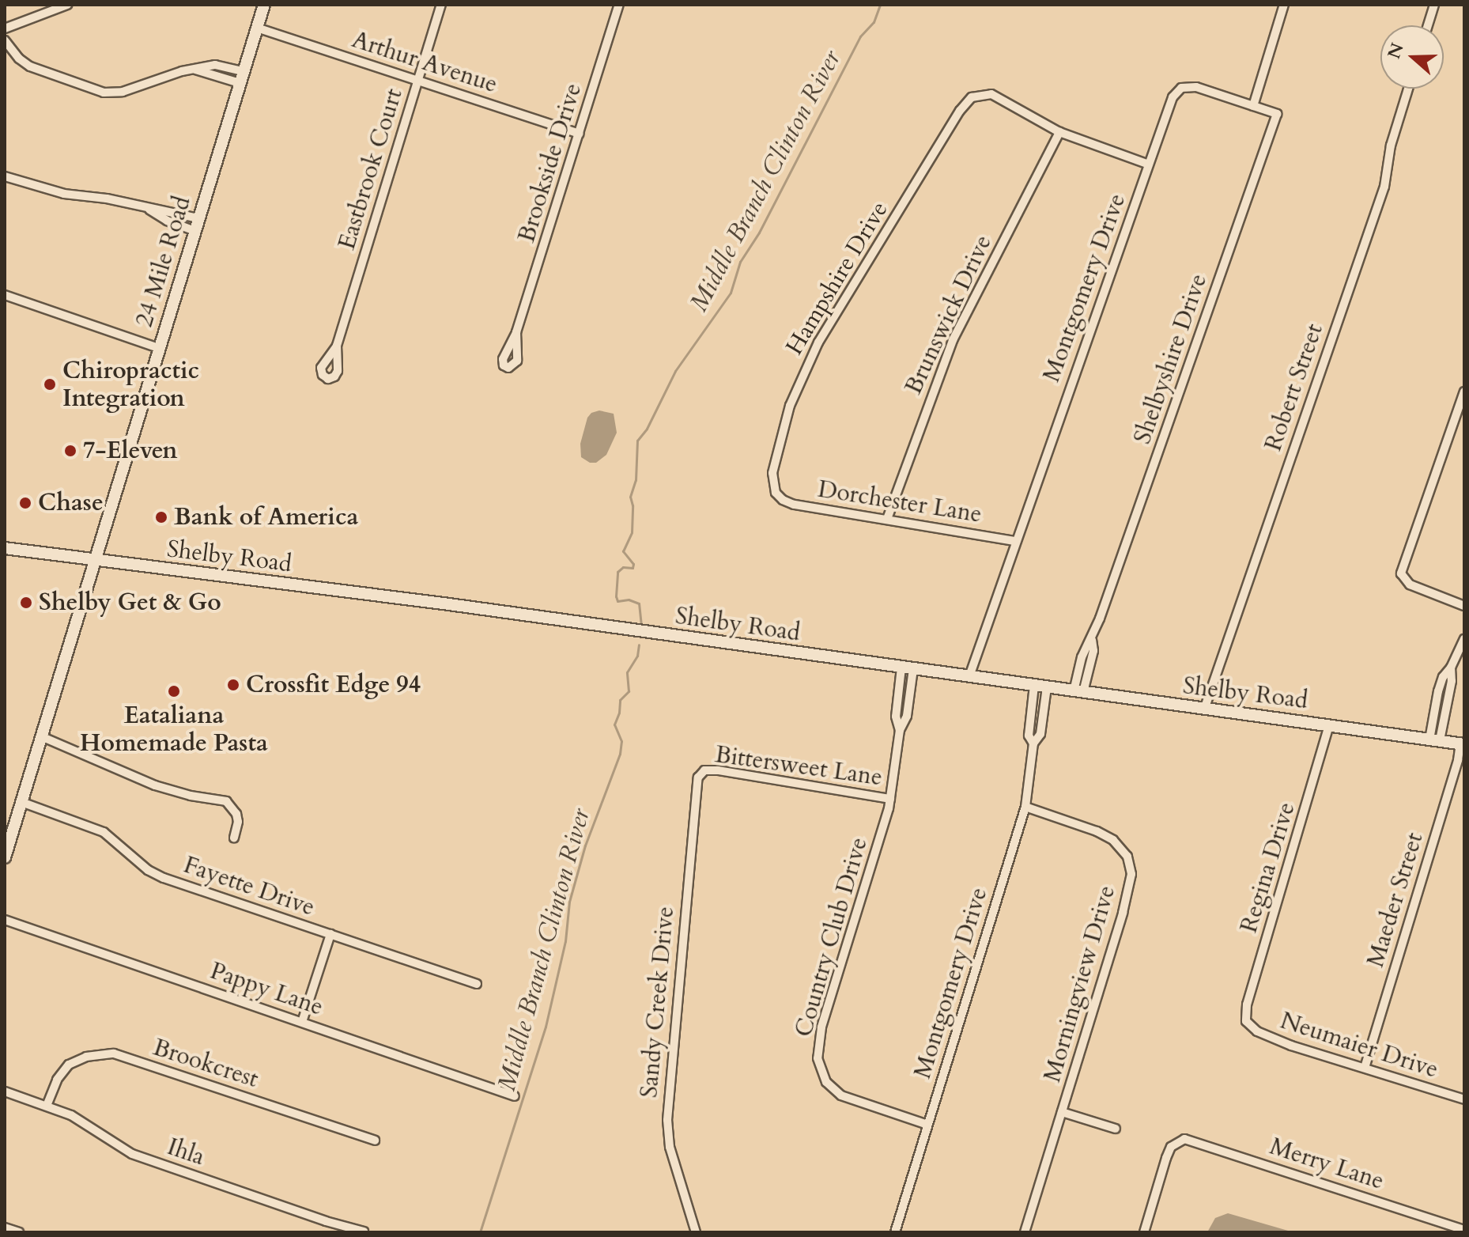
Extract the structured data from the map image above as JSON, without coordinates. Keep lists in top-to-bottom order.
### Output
{
  "streets": {
    "street": [
      "Arthur Avenue",
      "Brookside Drive",
      "Eastbrook Court",
      "24 Mile Road",
      "Hampshire Drive",
      "Montgomery Drive",
      "Brunswick Drive",
      "Shelbyshire Drive",
      "Robert Street",
      "Dorchester Lane",
      "Shelby Road",
      "Bittersweet Lane",
      "Regina Drive",
      "Fayette Drive",
      "Maeder Street",
      "Country Club Drive",
      "Morningview Drive",
      "Pappy Lane",
      "Sandy Creek Drive",
      "Neumaier Drive",
      "Brookcrest",
      "Ihla",
      "Merry Lane"
    ]
  },
  "crossings": [
    ["Arthur Avenue", "Brookside Drive"],
    ["Arthur Avenue", "Eastbrook Court"],
    ["Arthur Avenue", "24 Mile Road"],
    ["24 Mile Road", "Shelby Road"],
    ["24 Mile Road", "Fayette Drive"],
    ["Hampshire Drive", "Brunswick Drive"],
    ["Hampshire Drive", "Dorchester Lane"],
    ["Montgomery Drive", "Shelbyshire Drive"],
    ["Montgomery Drive", "Dorchester Lane"],
    ["Montgomery Drive", "Shelby Road"],
    ["Montgomery Drive", "Country Club Drive"],
    ["Montgomery Drive", "Morningview Drive"],
    ["Brunswick Drive", "Dorchester Lane"],
    ["Shelbyshire Drive", "Shelby Road"],
    ["Robert Street", "Shelby Road"],
    ["Shelby Road", "Regina Drive"],
    ["Shelby Road", "Maeder Street"],
    ["Shelby Road", "Country Club Drive"],
    ["Bittersweet Lane", "Country Club Drive"],
    ["Bittersweet Lane", "Sandy Creek Drive"],
    ["Regina Drive", "Neumaier Drive"],
    ["Maeder Street", "Neumaier Drive"],
    ["Brookcrest", "Ihla"]
  ],
  "water": ["Middle Branch Clinton River"],
  "places": [
    "Chiropractic Integration",
    "7-Eleven",
    "Chase",
    "Bank of America",
    "Shelby Get & Go",
    "Crossfit Edge 94",
    "Eataliana Homemade Pasta"
  ],
  "north": "left"
}
